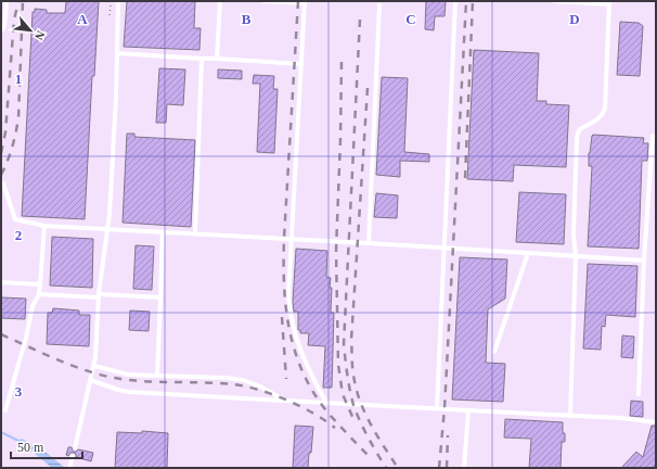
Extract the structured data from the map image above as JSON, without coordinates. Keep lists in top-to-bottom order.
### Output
{
  "scale_bar": "50 m",
  "north": "bottom right",
  "grid": {
    "columns": [
      "A",
      "B",
      "C",
      "D"
    ],
    "rows": ["1", "2", "3"]
  }
}
